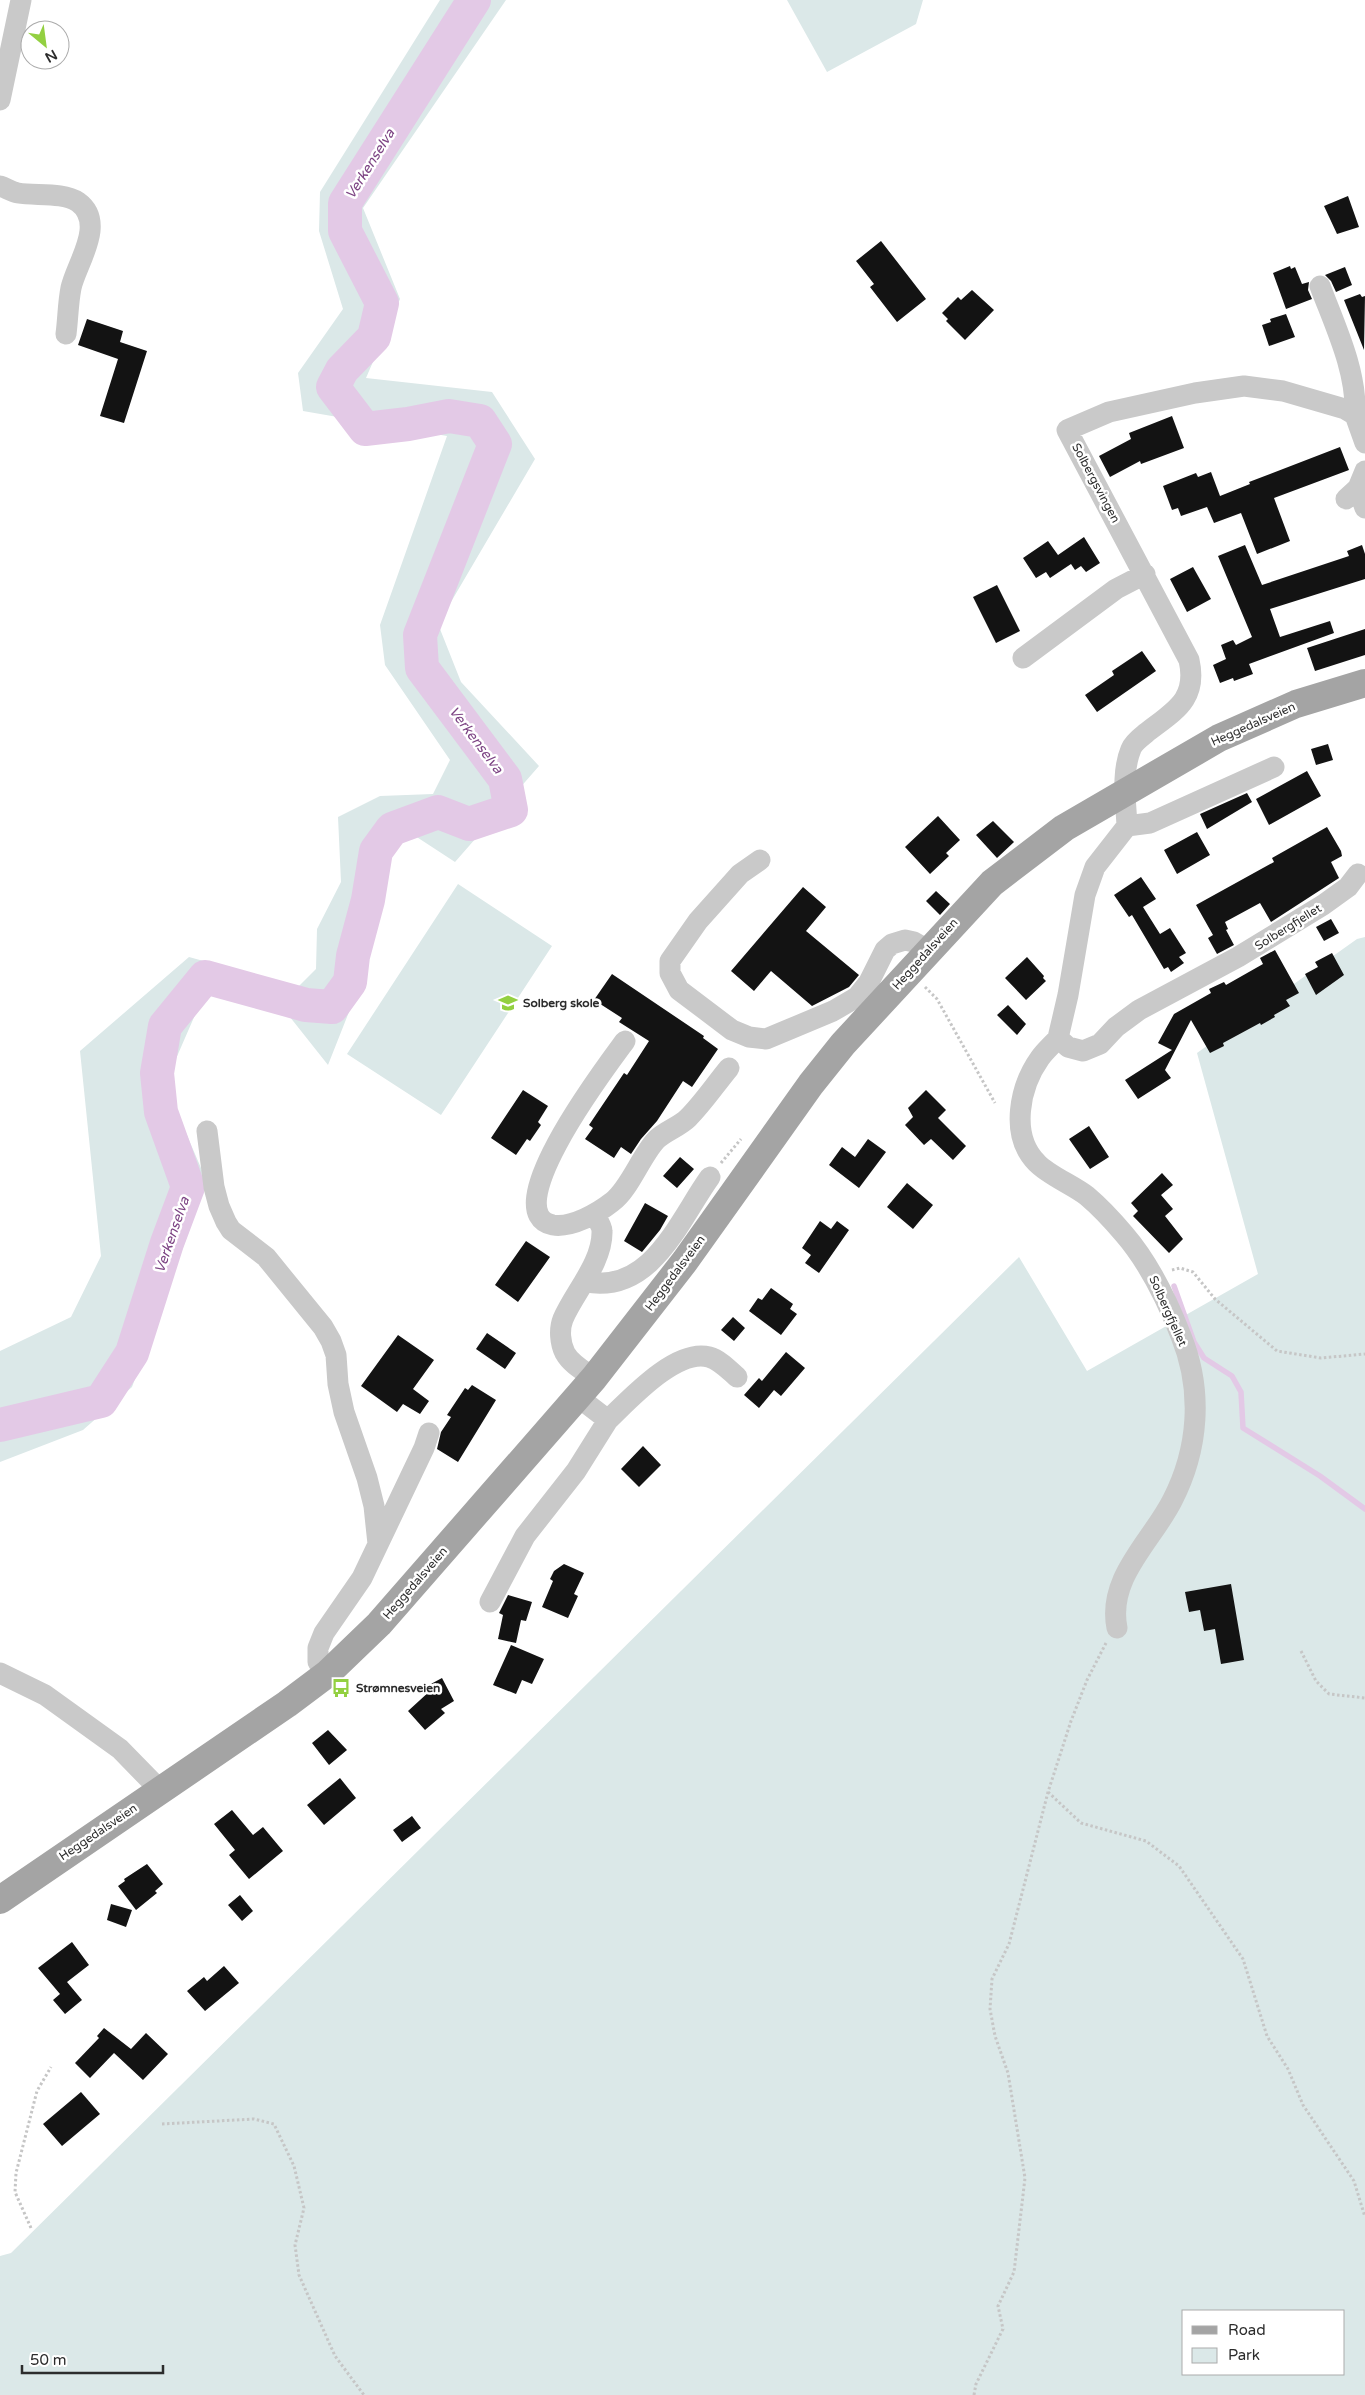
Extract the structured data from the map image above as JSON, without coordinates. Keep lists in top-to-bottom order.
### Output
{
  "streets": {
    "main road": ["Heggedalsveien"],
    "street": ["Solbergsvingen", "Solbergfjellet"]
  },
  "crossings": [
    ["Solbergsvingen", "Heggedalsveien"]
  ],
  "water": ["Verkenselva"],
  "places": {
    "school or university": ["Solberg skole"],
    "bus stop": ["Strømnesveien"]
  },
  "legend": ["Road", "Park"],
  "scale_bar": "50 m",
  "north": "bottom right"
}
